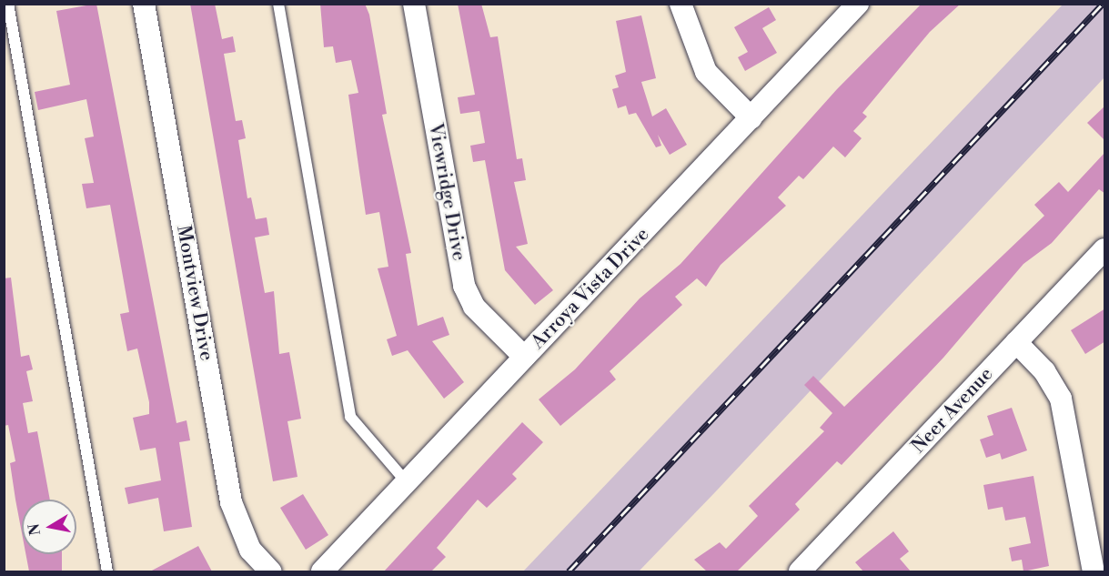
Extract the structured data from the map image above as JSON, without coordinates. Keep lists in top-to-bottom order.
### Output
{
  "streets": {
    "street": [
      "Viewridge Drive",
      "Arroya Vista Drive",
      "Montview Drive",
      "Neer Avenue"
    ]
  },
  "crossings": [
    ["Viewridge Drive", "Arroya Vista Drive"]
  ],
  "north": "left"
}
